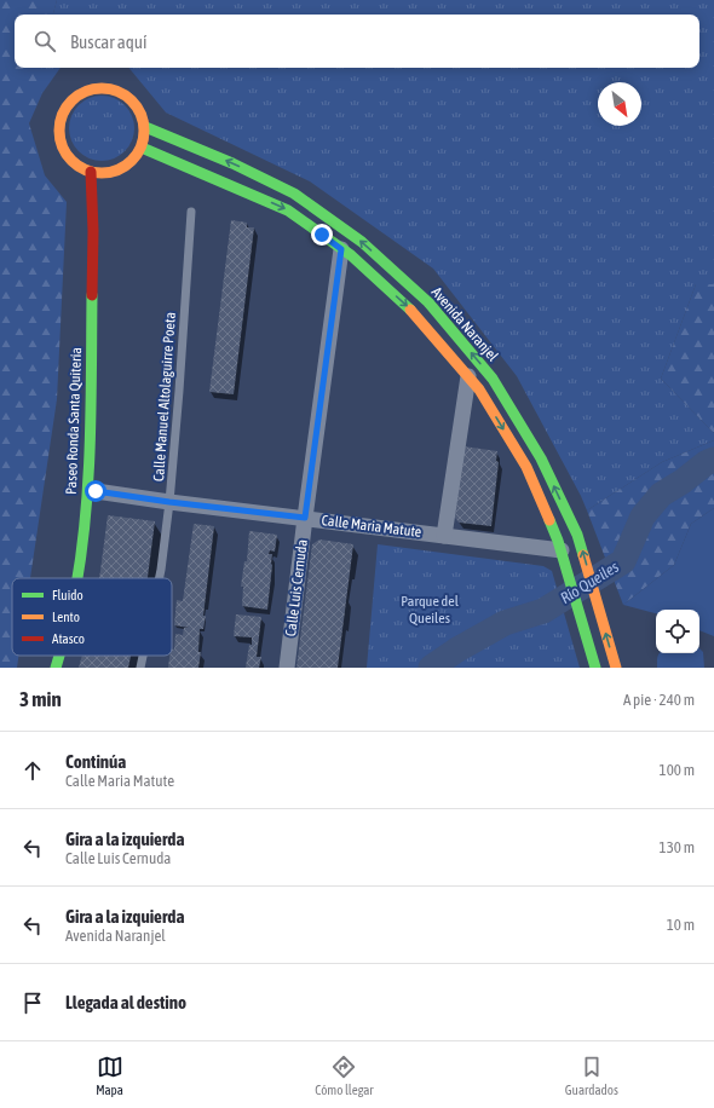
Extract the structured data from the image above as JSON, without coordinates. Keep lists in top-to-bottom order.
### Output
{
  "streets": {
    "street": [
      "Avenida Naranjel",
      "Paseo Ronda Santa Quiteria",
      "Calle Maria Matute",
      "Calle Luis Cernuda"
    ],
    "lane": ["Calle Manuel Altolaguirre Poeta"]
  },
  "crossings": [
    ["Avenida Naranjel", "Paseo Ronda Santa Quiteria"],
    ["Avenida Naranjel", "Calle Maria Matute"],
    ["Avenida Naranjel", "Calle Luis Cernuda"],
    ["Calle Manuel Altolaguirre Poeta", "Calle Maria Matute"],
    ["Paseo Ronda Santa Quiteria", "Calle Maria Matute"],
    ["Calle Maria Matute", "Calle Luis Cernuda"]
  ],
  "water": ["Río Queiles"],
  "parks": ["Parque del Queiles"],
  "legend": ["Fluido", "Lento", "Atasco"],
  "north": "bottom right",
  "page": {
    "search": "Buscar aquí",
    "heading": ["3 min", "A pie · 240 m"],
    "list": [
      ["Continúa", "Calle Maria Matute", "100 m"],
      ["Gira a la izquierda", "Calle Luis Cernuda", "130 m"],
      ["Gira a la izquierda", "Avenida Naranjel", "10 m"],
      "Llegada al destino"
    ],
    "nav": ["Mapa", "Cómo llegar", "Guardados"]
  }
}
